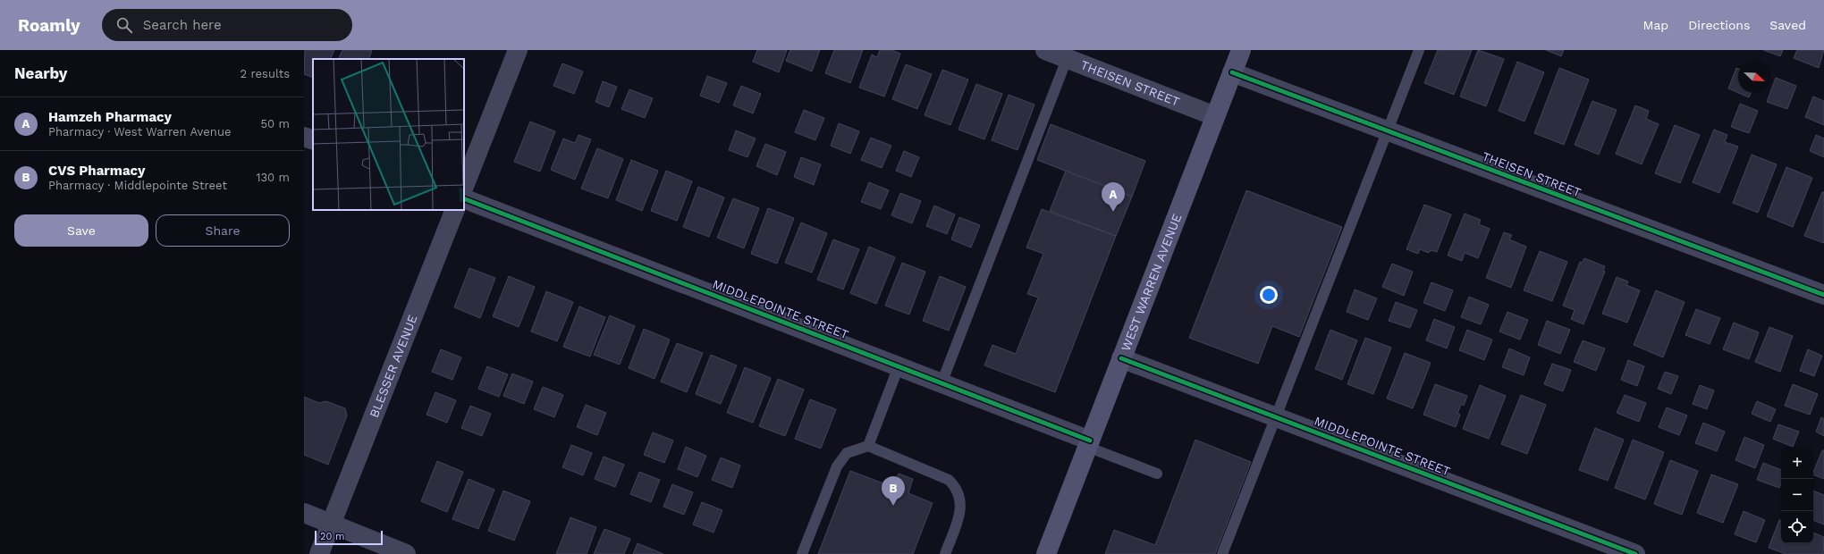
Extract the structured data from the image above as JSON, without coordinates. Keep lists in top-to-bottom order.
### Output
{
  "streets": {
    "main road": ["WEST WARREN AVENUE"],
    "street": ["THEISEN STREET", "MIDDLEPOINTE STREET", "BLESSER AVENUE"]
  },
  "crossings": [
    ["THEISEN STREET", "WEST WARREN AVENUE"],
    ["WEST WARREN AVENUE", "MIDDLEPOINTE STREET"]
  ],
  "scale_bar": "20 m",
  "north": "bottom right",
  "page": {
    "header": "Roamly",
    "search": "Search here",
    "nav": ["Map", "Directions", "Saved"],
    "heading": ["Nearby", "2 results"],
    "list": [
      {
        "mark": "A",
        "name": "Hamzeh Pharmacy",
        "note": "Pharmacy · West Warren Avenue",
        "value": "50 m"
      },
      {
        "mark": "B",
        "name": "CVS Pharmacy",
        "note": "Pharmacy · Middlepointe Street",
        "value": "130 m"
      }
    ],
    "pins": ["A", "B"],
    "buttons": ["Save", "Share"],
    "map_buttons": ["+", "−"],
    "scale": "20 m"
  }
}
